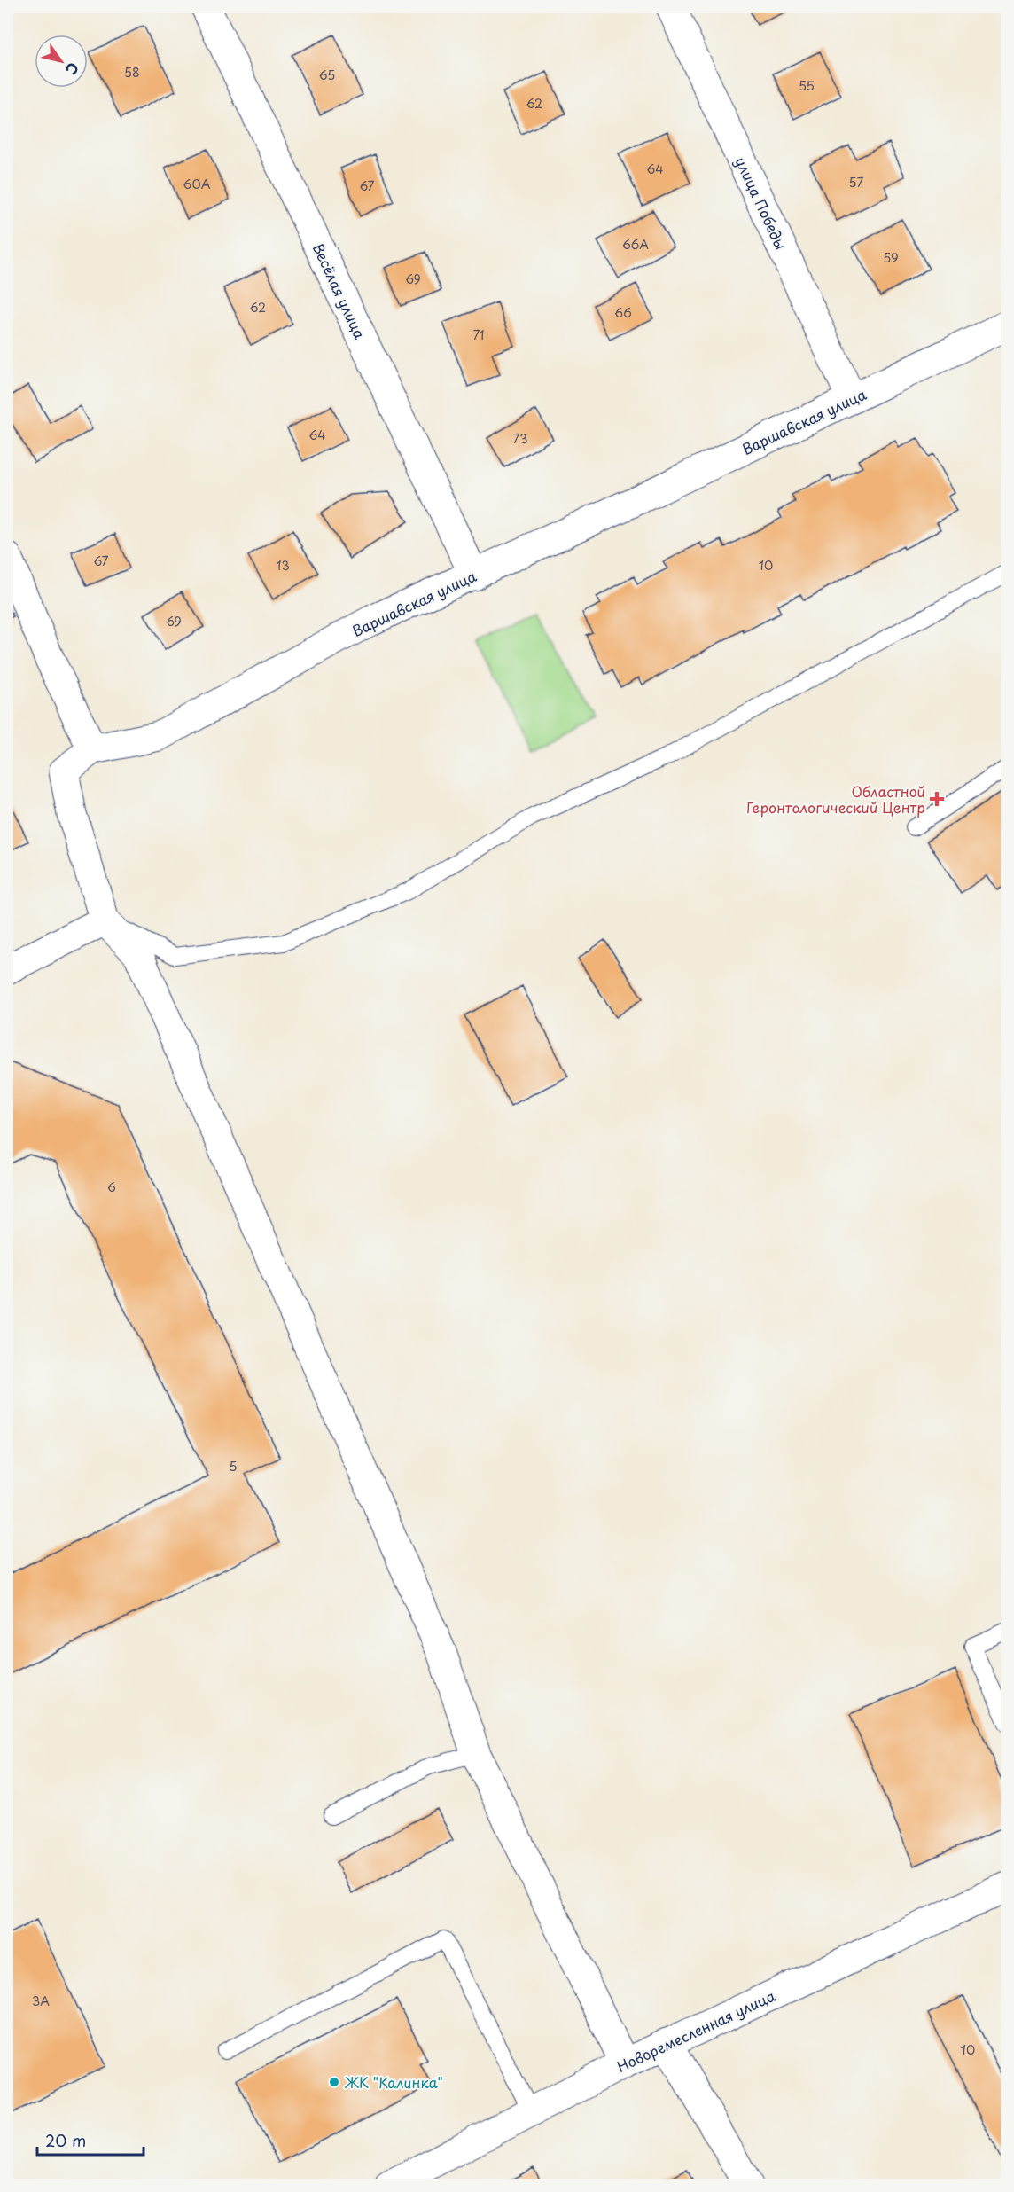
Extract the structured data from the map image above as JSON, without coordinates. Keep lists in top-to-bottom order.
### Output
{
  "streets": {
    "street": [
      "улица Победы",
      "Весёлая улица",
      "Варшавская улица",
      "Новоремесленная улица"
    ]
  },
  "crossings": [
    ["улица Победы", "Варшавская улица"],
    ["Весёлая улица", "Варшавская улица"]
  ],
  "places": {
    "health": ["Областной Геронтологический Центр"],
    "other": ["ЖК \"Калинка\""]
  },
  "house_numbers": [
    "58",
    "65",
    "55",
    "62",
    "64",
    "57",
    "60А",
    "67",
    "66А",
    "59",
    "69",
    "62",
    "66",
    "71",
    "64",
    "73",
    "67",
    "13",
    "10",
    "69",
    "6",
    "5",
    "3А",
    "10"
  ],
  "scale_bar": "20 m",
  "north": "bottom right"
}
